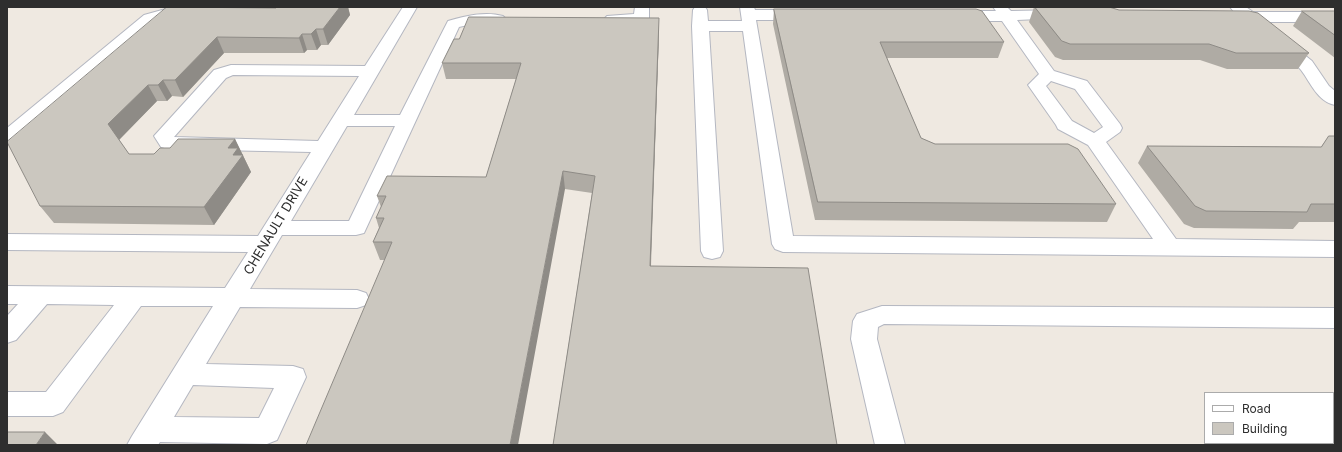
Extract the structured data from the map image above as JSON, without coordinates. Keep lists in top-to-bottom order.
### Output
{
  "streets": {
    "street": ["CHENAULT DRIVE"]
  },
  "legend": ["Road", "Building"]
}
